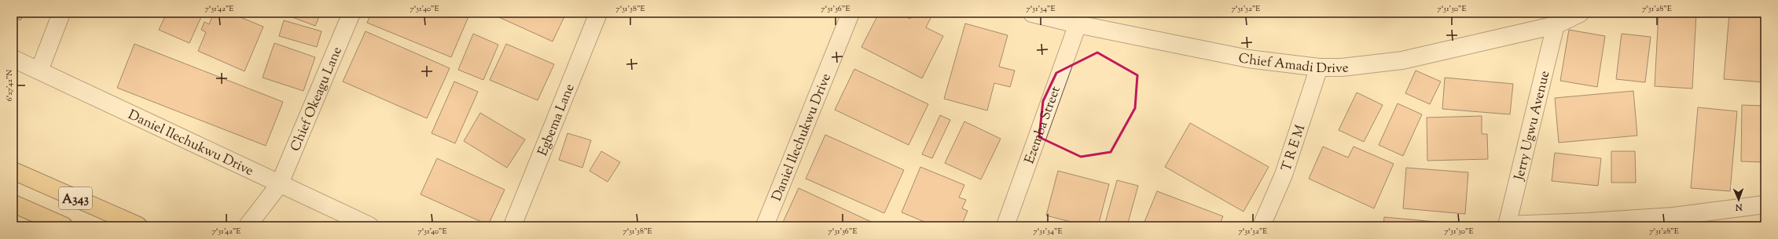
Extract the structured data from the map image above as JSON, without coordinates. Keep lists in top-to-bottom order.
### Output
{
  "streets": {
    "highway": ["A343"],
    "street": [
      "Chief Amadi Drive",
      "Chief Okeagu Lane",
      "Egbema Lane",
      "Ezemba Street",
      "Jerry Ugwu Avenue",
      "Daniel Ilechukwu Drive",
      "T R E M"
    ]
  },
  "crossings": [
    ["Chief Amadi Drive", "Ezemba Street"],
    ["Chief Amadi Drive", "Jerry Ugwu Avenue"],
    ["Chief Amadi Drive", "T R E M"],
    ["Chief Okeagu Lane", "Daniel Ilechukwu Drive"]
  ],
  "north": "bottom",
  "coordinates": [
    "7°31'42\"E",
    "7°31'40\"E",
    "7°31'38\"E",
    "7°31'36\"E",
    "7°31'34\"E",
    "7°31'32\"E",
    "7°31'30\"E",
    "7°31'28\"E",
    "6°27'42\"N"
  ]
}
